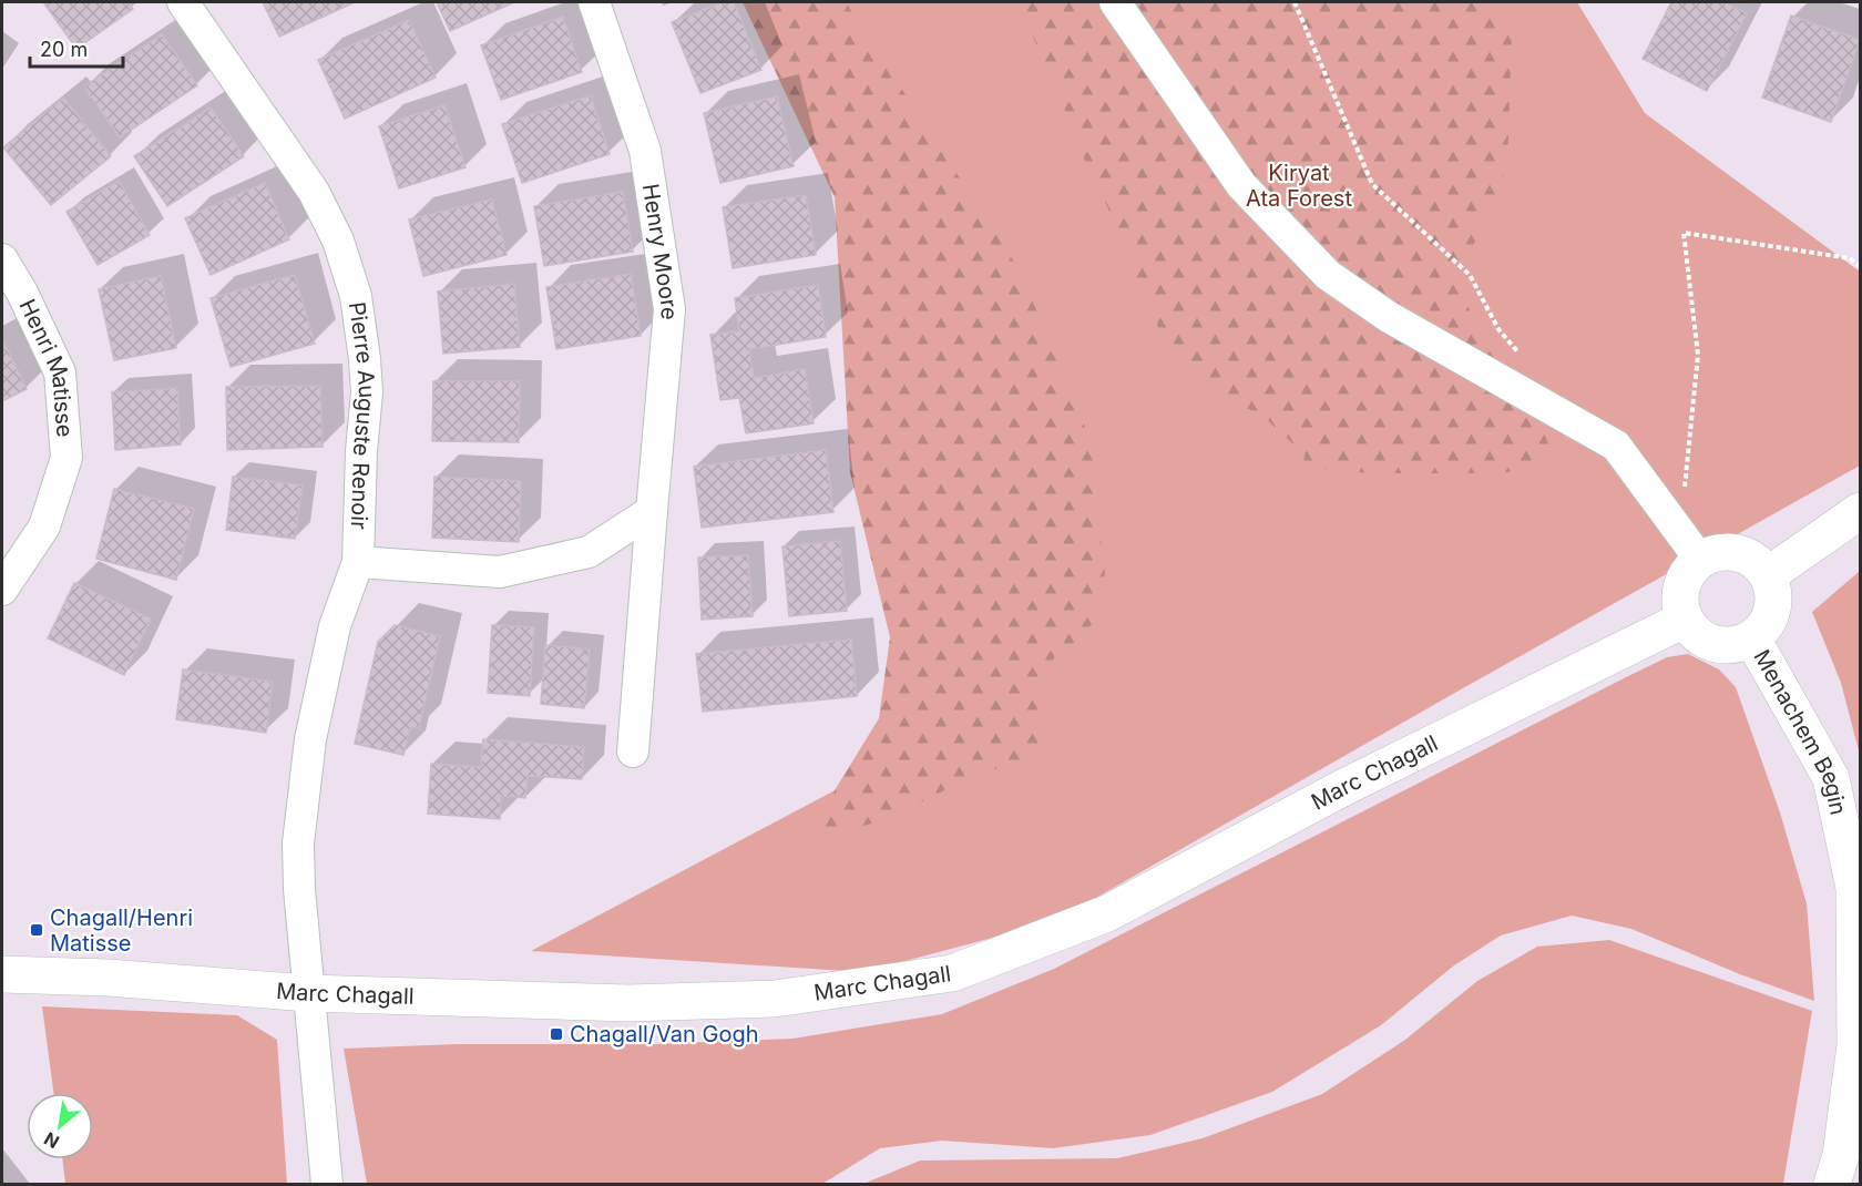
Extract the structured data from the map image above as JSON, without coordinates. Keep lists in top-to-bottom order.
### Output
{
  "streets": {
    "street": [
      "Henry Moore",
      "Henri Matisse",
      "Pierre Auguste Renoir",
      "Menachem Begin",
      "Marc Chagall"
    ]
  },
  "crossings": [
    ["Pierre Auguste Renoir", "Marc Chagall"],
    ["Menachem Begin", "Marc Chagall"]
  ],
  "parks": ["Kiryat Ata Forest"],
  "places": {
    "transit": ["Chagall/Henri Matisse", "Chagall/Van Gogh"]
  },
  "scale_bar": "20 m",
  "north": "bottom left"
}
